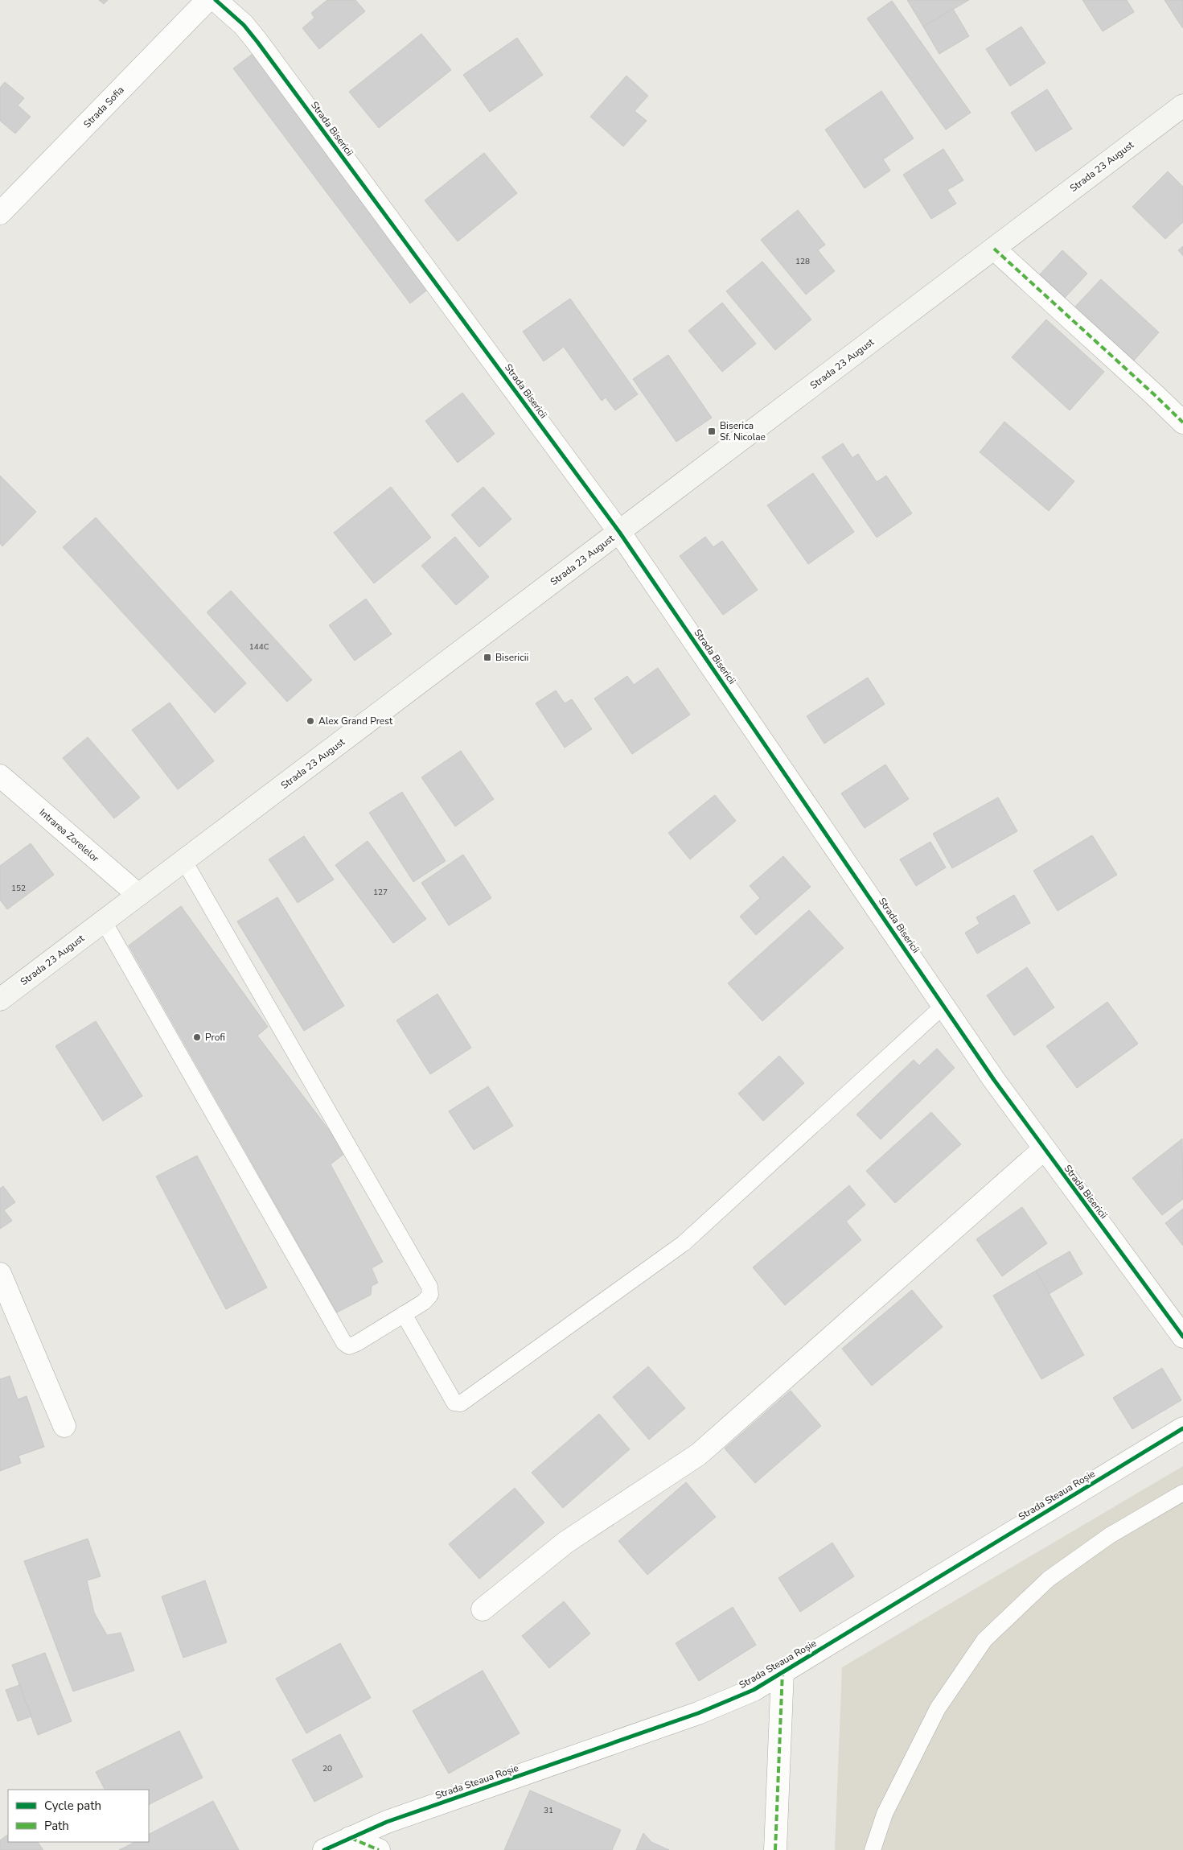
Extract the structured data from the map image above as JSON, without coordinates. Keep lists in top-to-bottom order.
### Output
{
  "streets": {
    "main road": ["Strada 23 August"],
    "street": [
      "Strada Sofia",
      "Strada Bisericii",
      "Intrarea Zorelelor",
      "Strada Steaua Roșie"
    ]
  },
  "crossings": [
    ["Strada Bisericii", "Strada 23 August"],
    ["Strada 23 August", "Intrarea Zorelelor"]
  ],
  "places": {
    "transit": ["Biserica Sf. Nicolae", "Bisericii"],
    "other": ["Alex Grand Prest", "Profi"]
  },
  "house_numbers": [
    "128",
    "144C",
    "152",
    "127",
    "20",
    "31"
  ],
  "legend": ["Cycle path", "Path"]
}
